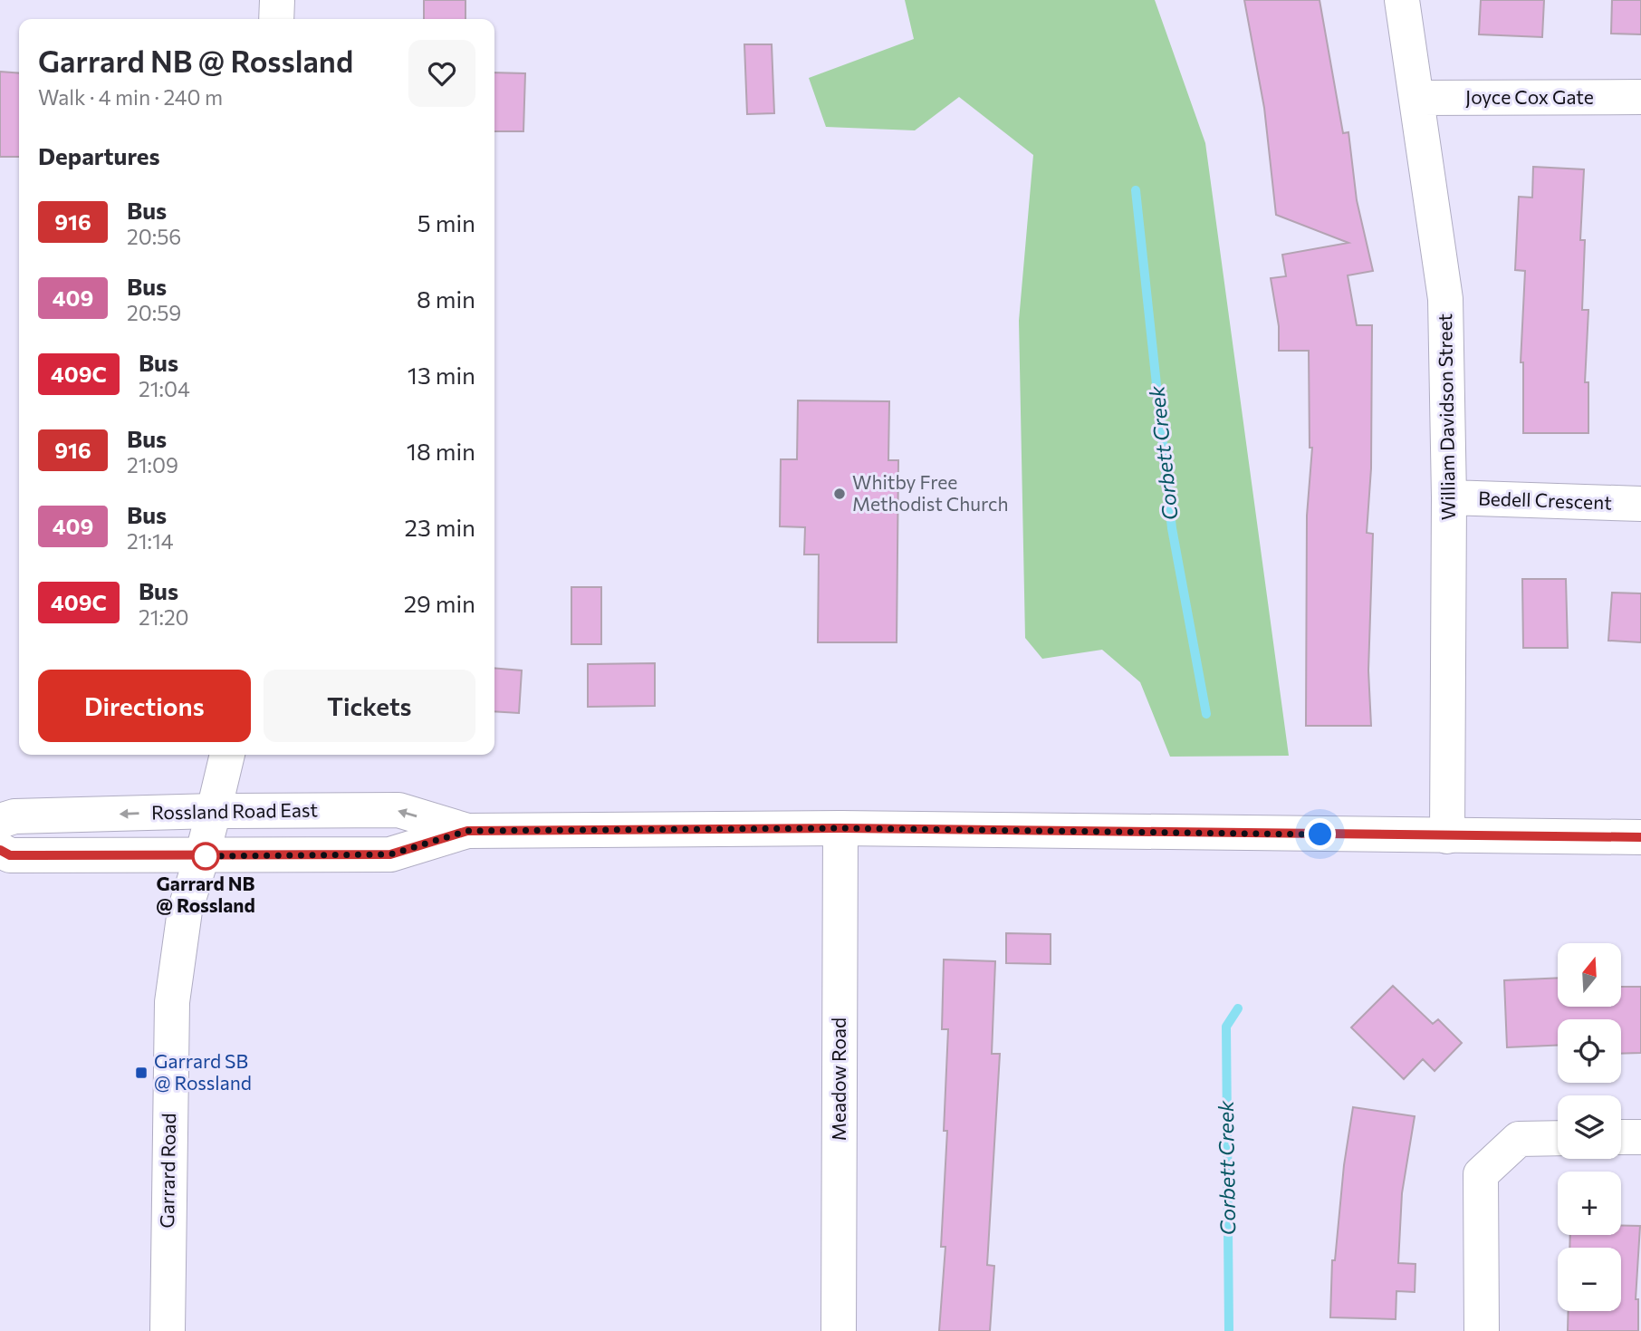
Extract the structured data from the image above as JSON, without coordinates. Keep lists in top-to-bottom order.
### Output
{
  "streets": {
    "street": [
      "Joyce Cox Gate",
      "William Davidson Street",
      "Bedell Crescent",
      "Rossland Road East",
      "Meadow Road",
      "Garrard Road"
    ]
  },
  "crossings": [
    ["Joyce Cox Gate", "William Davidson Street"],
    ["William Davidson Street", "Bedell Crescent"],
    ["William Davidson Street", "Rossland Road East"],
    ["Rossland Road East", "Meadow Road"],
    ["Rossland Road East", "Garrard Road"]
  ],
  "water": ["Corbett Creek"],
  "places": {
    "other": ["Whitby Free Methodist Church", "Garrard NB @ Rossland"],
    "transit": ["Garrard SB @ Rossland"]
  },
  "lines": ["bus line 916"],
  "north": "top",
  "page": {
    "heading": [
      ["Garrard NB @ Rossland", "Walk · 4 min · 240 m"],
      "Departures"
    ],
    "list": [
      {
        "mark": "916",
        "name": "Bus",
        "note": "20:56",
        "value": "5 min"
      },
      {
        "mark": "409",
        "name": "Bus",
        "note": "20:59",
        "value": "8 min"
      },
      {
        "mark": "409C",
        "name": "Bus",
        "note": "21:04",
        "value": "13 min"
      },
      {
        "mark": "916",
        "name": "Bus",
        "note": "21:09",
        "value": "18 min"
      },
      {
        "mark": "409",
        "name": "Bus",
        "note": "21:14",
        "value": "23 min"
      },
      {
        "mark": "409C",
        "name": "Bus",
        "note": "21:20",
        "value": "29 min"
      }
    ],
    "buttons": ["Directions", "Tickets"],
    "map_buttons": ["+", "−"]
  }
}
